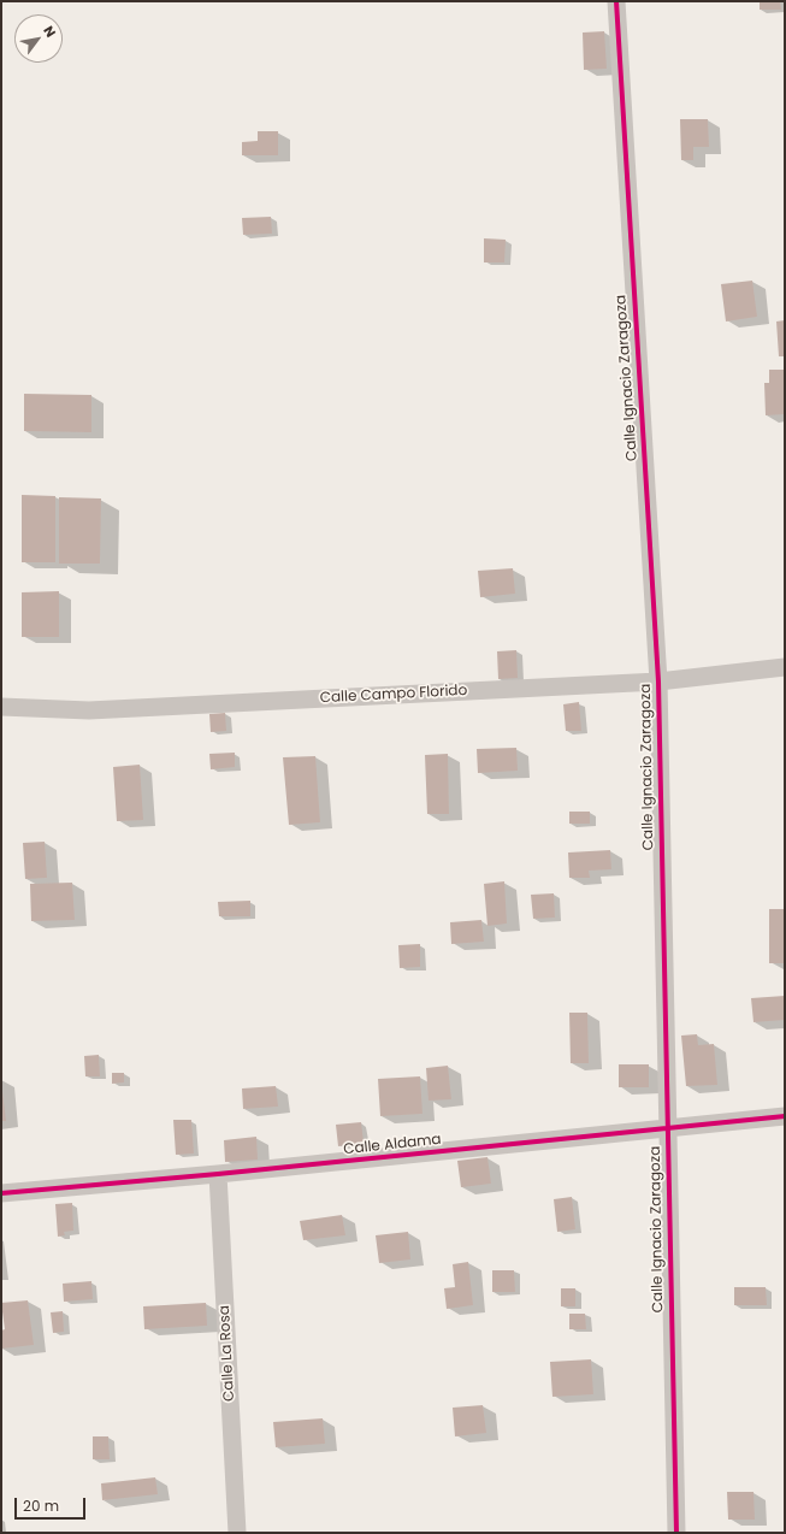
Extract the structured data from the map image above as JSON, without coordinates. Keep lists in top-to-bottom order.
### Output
{
  "streets": {
    "street": [
      "Calle Ignacio Zaragoza",
      "Calle Campo Florido",
      "Calle Aldama",
      "Calle La Rosa"
    ]
  },
  "crossings": [
    ["Calle Ignacio Zaragoza", "Calle Campo Florido"],
    ["Calle Ignacio Zaragoza", "Calle Aldama"],
    ["Calle Aldama", "Calle La Rosa"]
  ],
  "scale_bar": "20 m",
  "north": "top right"
}
